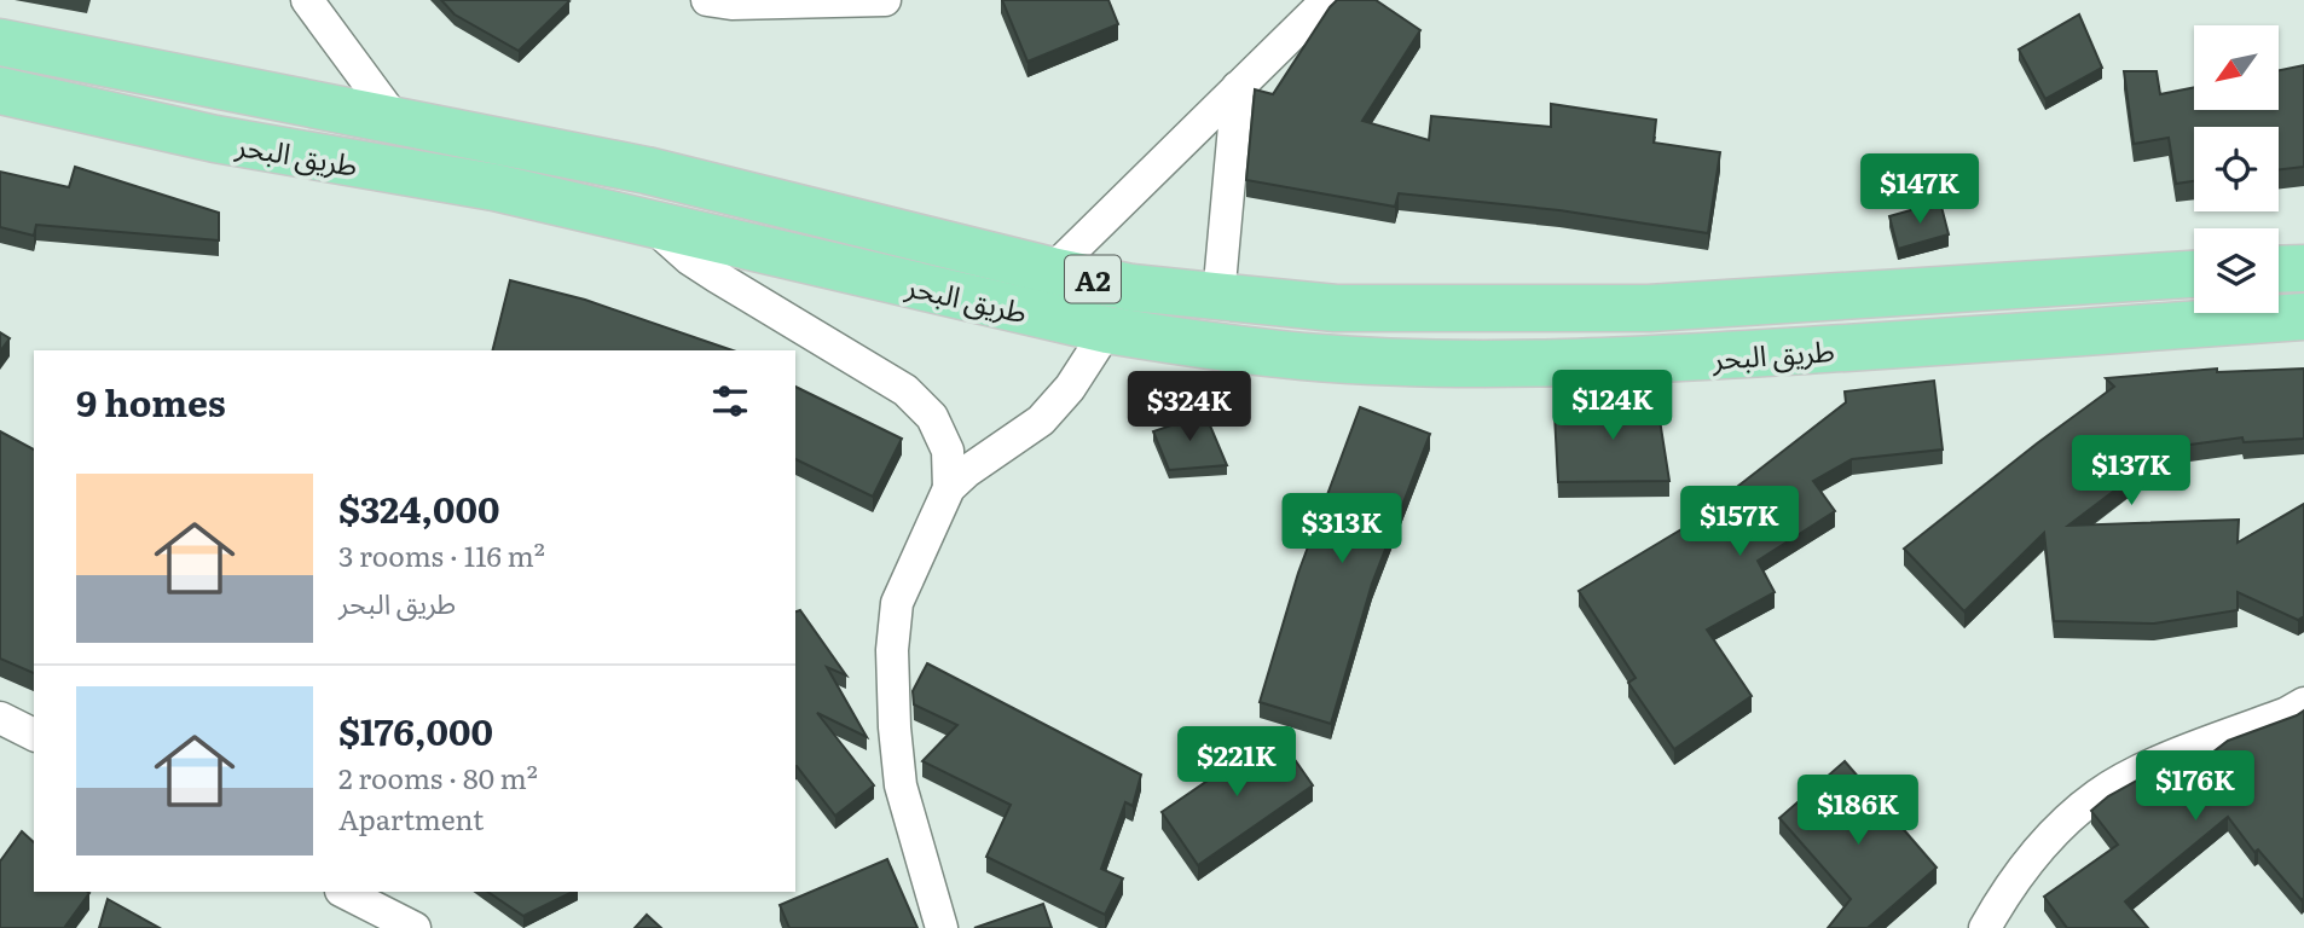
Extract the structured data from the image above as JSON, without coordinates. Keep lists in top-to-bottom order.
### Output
{
  "streets": {
    "highway": ["طريق البحر", "A2"]
  },
  "north": "bottom left",
  "page": {
    "price": [
      "$147K",
      "$124K",
      "$324K",
      "$137K",
      "$157K",
      "$313K",
      "$221K",
      "$176K",
      "$186K"
    ],
    "heading": "9 homes",
    "list": [
      {
        "name": "$324,000",
        "note": "3 rooms · 116 m² · طريق البحر"
      },
      {
        "name": "$176,000",
        "note": "2 rooms · 80 m² · Apartment"
      }
    ]
  }
}
